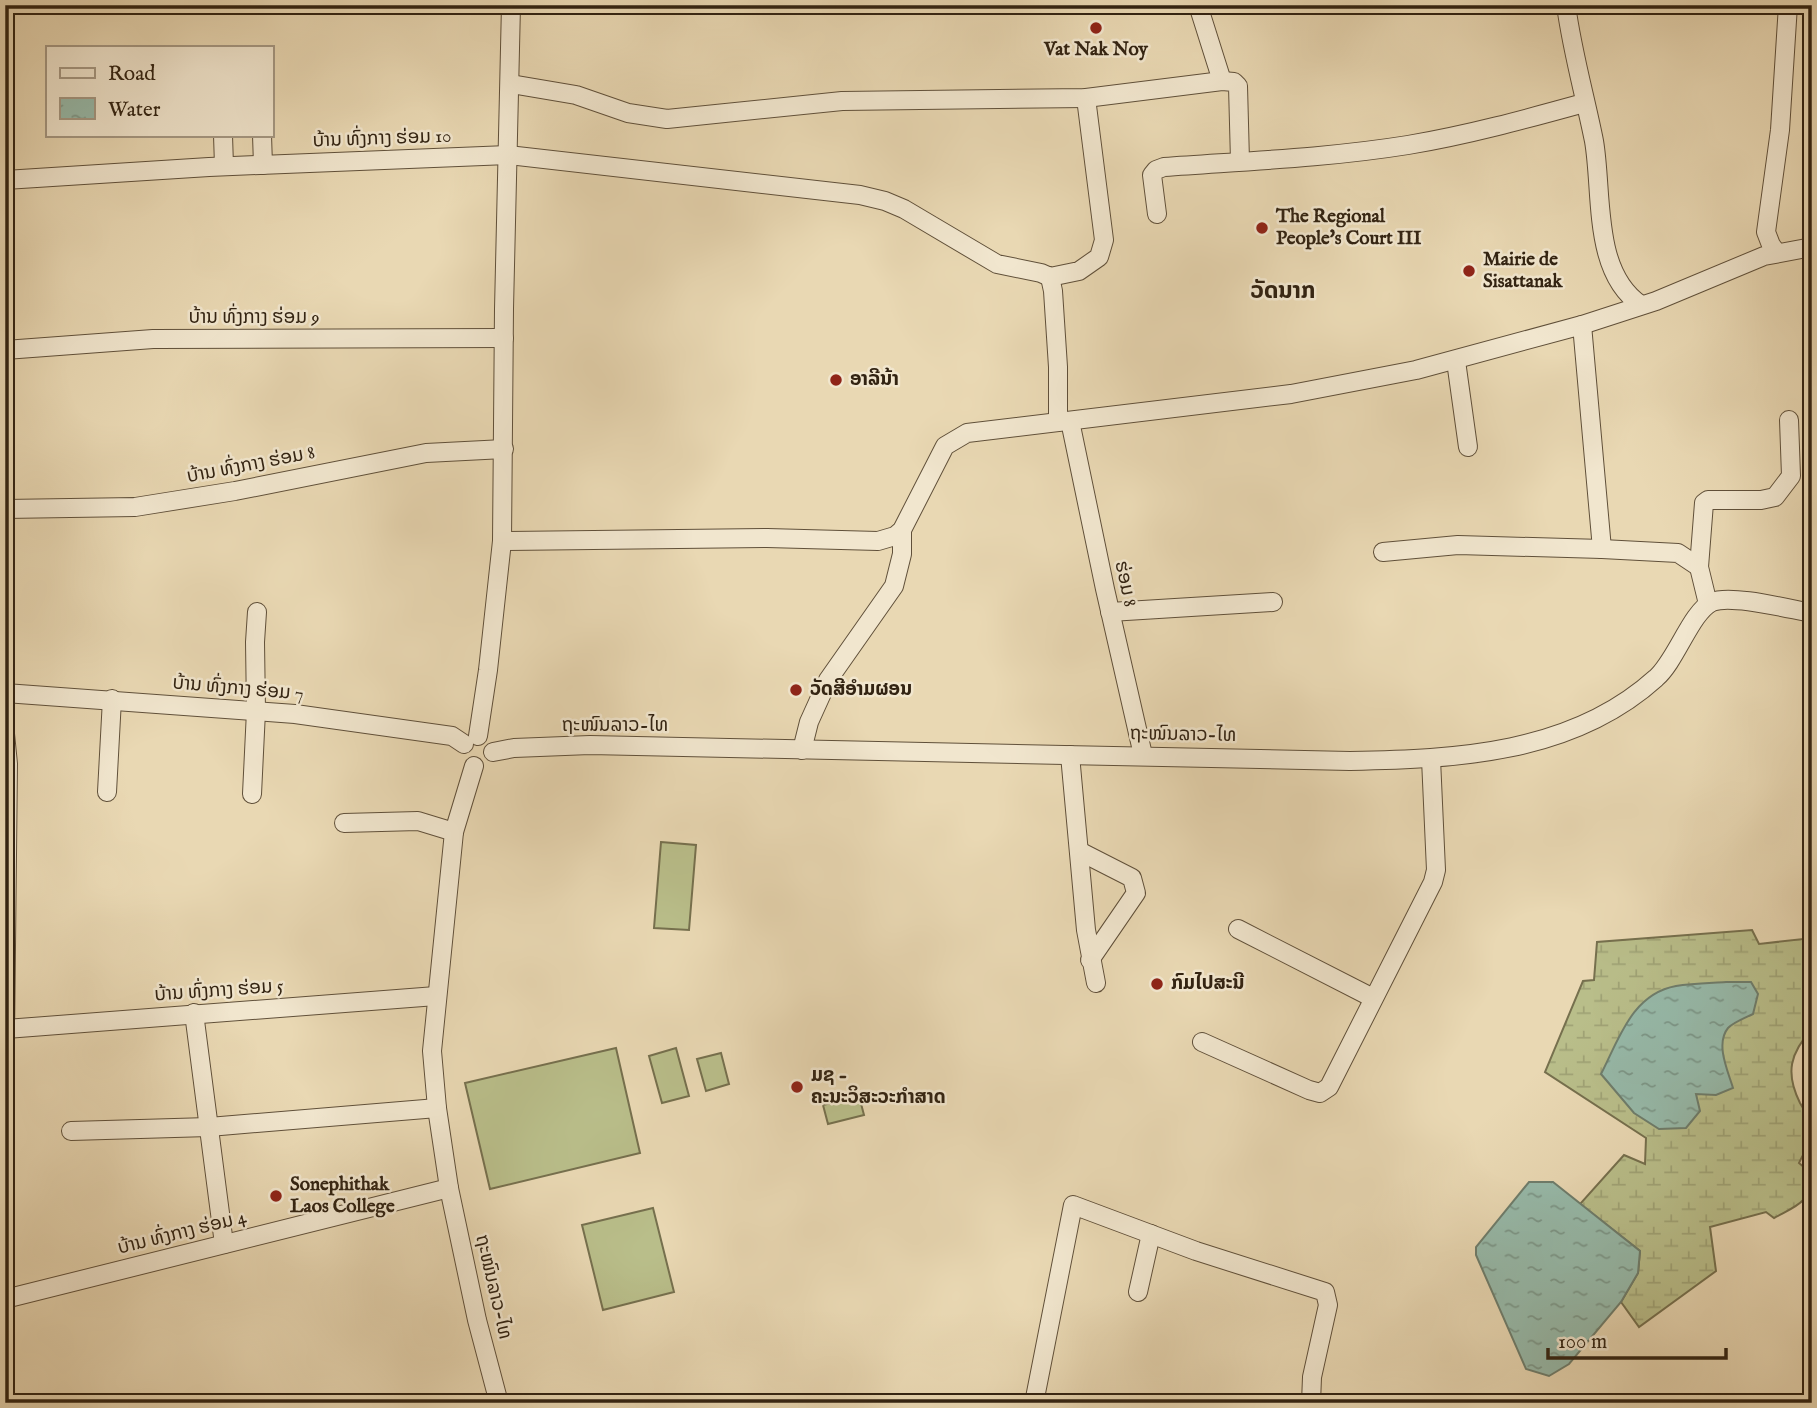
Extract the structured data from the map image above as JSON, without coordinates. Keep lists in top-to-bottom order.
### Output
{
  "streets": {
    "street": [
      "ບ້ານ ທົ່ງກາງ ຮ່ອມ 10",
      "ບ້ານ ທົ່ງກາງ ຮ່ອມ 9",
      "ບ້ານ ທົ່ງກາງ ຮ່ອມ 8",
      "ຮ່ອມ 8",
      "ບ້ານ ທົ່ງກາງ ຮ່ອມ 7",
      "ຖະໜົນລາວ-ໄທ",
      "ບ້ານ ທົ່ງກາງ ຮ່ອມ 5",
      "ບ້ານ ທົ່ງກາງ ຮ່ອມ 4"
    ]
  },
  "crossings": [
    ["ບ້ານ ທົ່ງກາງ ຮ່ອມ 10", "ຮ່ອມ 8"],
    ["ຮ່ອມ 8", "ຖະໜົນລາວ-ໄທ"],
    ["ບ້ານ ທົ່ງກາງ ຮ່ອມ 7", "ຖະໜົນລາວ-ໄທ"],
    ["ຖະໜົນລາວ-ໄທ", "ບ້ານ ທົ່ງກາງ ຮ່ອມ 5"],
    ["ຖະໜົນລາວ-ໄທ", "ບ້ານ ທົ່ງກາງ ຮ່ອມ 4"]
  ],
  "districts": ["ວັດນາກ"],
  "places": [
    "Vat Nak Noy",
    "The Regional People's Court III",
    "Mairie de Sisattanak",
    "ອາລີນ້າ",
    "ວັດສີອຳມຜອນ",
    "ກົມໄປສະນີ",
    "ມຊ - ຄະນະວິສະວະກຳສາດ",
    "Sonephithak Laos College"
  ],
  "legend": ["Road", "Water"],
  "scale_bar": "100 m"
}
